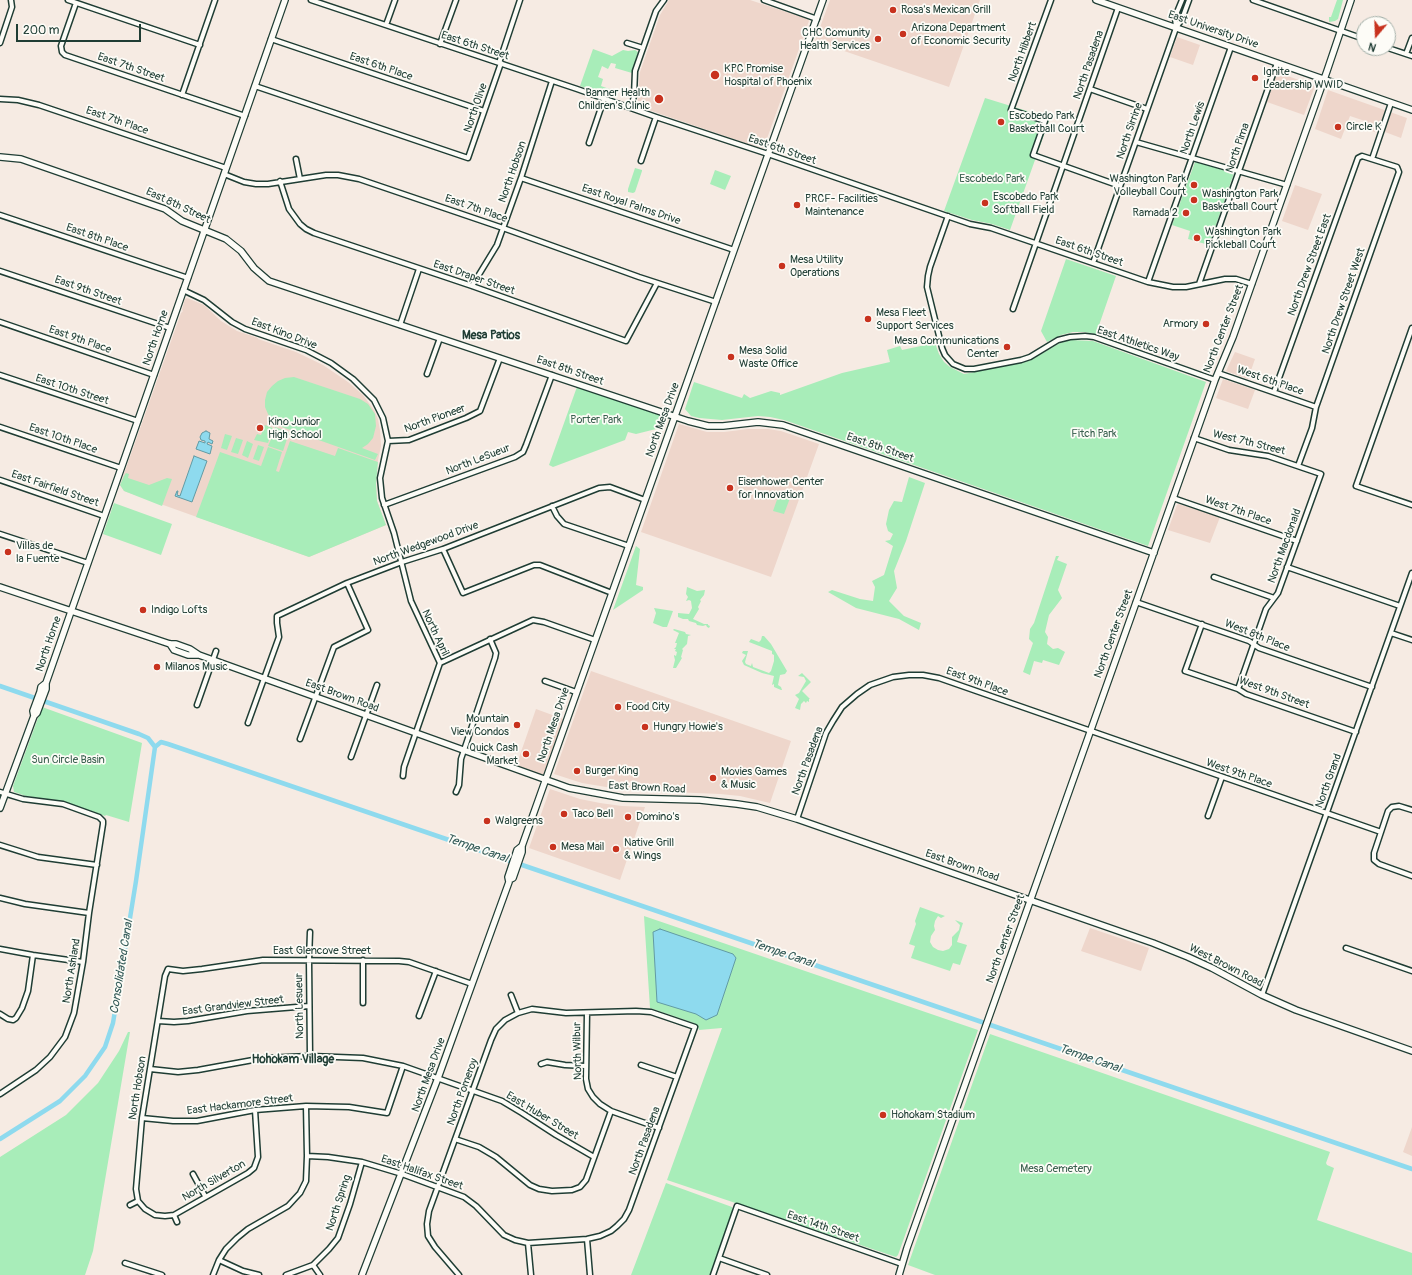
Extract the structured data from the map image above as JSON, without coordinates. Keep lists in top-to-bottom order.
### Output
{
  "streets": {
    "street": [
      "East University Drive",
      "East 6th Street",
      "North Hibbert",
      "North Pasadena",
      "East 6th Place",
      "East 7th Street",
      "North Olive",
      "East 7th Place",
      "North Lewis",
      "North Sirrine",
      "North Pima",
      "North Hobson",
      "East Royal Palms Drive",
      "East 8th Street",
      "East 8th Place",
      "North Drew Street East",
      "East Draper Street",
      "East 9th Street",
      "North Drew Street West",
      "North Center Street",
      "East Kino Drive",
      "North Horne",
      "East 9th Place",
      "East Athletics Way",
      "West 6th Place",
      "East 10th Street",
      "North Pioneer",
      "North Mesa Drive",
      "East 10th Place",
      "West 7th Street",
      "North LeSueur",
      "East Fairfield Street",
      "West 7th Place",
      "North Wedgewood Drive",
      "North Macdonald",
      "North April",
      "West 8th Place",
      "West 9th Street",
      "East Brown Road",
      "West 9th Place",
      "North Grand",
      "East Glencove Street",
      "West Brown Road",
      "North Ashland",
      "East Grandview Street",
      "North Lesueur",
      "North Wilbur",
      "North Pomeroy",
      "East Hackamore Street",
      "East Huber Street",
      "East Halifax Street",
      "North Silverton",
      "North Spring",
      "East 14th Street"
    ]
  },
  "crossings": [
    ["East University Drive", "North Pasadena"],
    ["East University Drive", "North Lewis"],
    ["East University Drive", "North Sirrine"],
    ["East University Drive", "North Pima"],
    ["East University Drive", "North Center Street"],
    ["East 6th Street", "North Pasadena"],
    ["East 6th Street", "North Olive"],
    ["East 6th Street", "North Lewis"],
    ["East 6th Street", "North Sirrine"],
    ["East 6th Street", "North Pima"],
    ["East 6th Street", "North Hobson"],
    ["East 6th Street", "North Center Street"],
    ["East 6th Street", "East Athletics Way"],
    ["East 6th Street", "North Mesa Drive"],
    ["North Hibbert", "North Pasadena"],
    ["North Pasadena", "East 9th Place"],
    ["North Pasadena", "East Brown Road"],
    ["North Pasadena", "North Wilbur"],
    ["North Pasadena", "East Halifax Street"],
    ["East 6th Place", "North Olive"],
    ["East 6th Place", "North Horne"],
    ["East 7th Street", "North Horne"],
    ["North Olive", "North Horne"],
    ["East 7th Place", "North Hobson"],
    ["East 7th Place", "East Draper Street"],
    ["East 7th Place", "North Horne"],
    ["East 7th Place", "North Mesa Drive"],
    ["North Hobson", "East Royal Palms Drive"],
    ["North Hobson", "East Draper Street"],
    ["North Hobson", "East Glencove Street"],
    ["North Hobson", "East Grandview Street"],
    ["North Hobson", "East Hackamore Street"],
    ["North Hobson", "East Huber Street"],
    ["North Hobson", "North Silverton"],
    ["East Royal Palms Drive", "North Mesa Drive"],
    ["East 8th Street", "North Center Street"],
    ["East 8th Street", "North Horne"],
    ["East 8th Street", "North Pioneer"],
    ["East 8th Street", "North Mesa Drive"],
    ["East 8th Street", "North LeSueur"],
    ["East 8th Place", "North Horne"],
    ["North Drew Street East", "North Drew Street West"],
    ["North Drew Street East", "West 6th Place"],
    ["East 9th Street", "North Horne"],
    ["North Drew Street West", "West 6th Place"],
    ["North Drew Street West", "West 7th Street"],
    ["North Center Street", "East 9th Place"],
    ["North Center Street", "East Athletics Way"],
    ["North Center Street", "West 6th Place"],
    ["North Center Street", "West 7th Street"],
    ["North Center Street", "West 7th Place"],
    ["North Center Street", "West 8th Place"],
    ["North Center Street", "East Brown Road"],
    ["North Center Street", "West 9th Place"],
    ["North Center Street", "West Brown Road"],
    ["North Center Street", "East 14th Street"],
    ["East Kino Drive", "North Horne"],
    ["East Kino Drive", "North Pioneer"],
    ["East Kino Drive", "North LeSueur"],
    ["East Kino Drive", "North Wedgewood Drive"],
    ["East Kino Drive", "North April"],
    ["North Horne", "East 9th Place"],
    ["North Horne", "East 10th Street"],
    ["North Horne", "East 10th Place"],
    ["North Horne", "East Fairfield Street"],
    ["North Horne", "East Brown Road"],
    ["North Horne", "North Ashland"],
    ["East 9th Place", "West 9th Place"],
    ["North Mesa Drive", "North Wedgewood Drive"],
    ["North Mesa Drive", "East Brown Road"],
    ["North Mesa Drive", "East Glencove Street"],
    ["North Mesa Drive", "East Huber Street"],
    ["North Mesa Drive", "East Halifax Street"],
    ["West 7th Street", "North Macdonald"],
    ["West 7th Place", "North Macdonald"],
    ["North Wedgewood Drive", "North April"],
    ["North Wedgewood Drive", "East Brown Road"],
    ["North Macdonald", "West 8th Place"],
    ["North Macdonald", "West 9th Street"],
    ["North April", "East Brown Road"],
    ["West 8th Place", "West 9th Street"],
    ["West 8th Place", "North Grand"],
    ["West 9th Street", "North Grand"],
    ["East Brown Road", "West Brown Road"],
    ["West 9th Place", "North Grand"],
    ["North Grand", "West Brown Road"],
    ["East Glencove Street", "North Lesueur"],
    ["East Grandview Street", "North Lesueur"],
    ["North Lesueur", "East Huber Street"],
    ["North Pomeroy", "East Huber Street"],
    ["North Pomeroy", "East Halifax Street"],
    ["East Hackamore Street", "East Huber Street"],
    ["East Hackamore Street", "North Silverton"],
    ["East Halifax Street", "North Spring"]
  ],
  "districts": ["Mesa Patios", "Hohokam Village"],
  "water": ["Tempe Canal", "Consolidated Canal"],
  "parks": [
    "Escobedo Park",
    "Porter Park",
    "Fitch Park",
    "Sun Circle Basin",
    "Mesa Cemetery"
  ],
  "places": [
    "Rosa's Mexican Grill",
    "Arizona Department of Economic Security",
    "CHC Comunity Health Services",
    "KPC Promise Hospital of Phoenix",
    "Ignite Leadership WWID",
    "Banner Health Children's Clinic",
    "Escobedo Park Basketball Court",
    "Circle K",
    "Washington Park Volleyball Court",
    "Washington Park Basketball Court",
    "Escobedo Park Softball Field",
    "PRCF- Facilities Maintenance",
    "Ramada 2",
    "Washington Park Pickleball Court",
    "Mesa Utility Operations",
    "Mesa Fleet Support Services",
    "Armory",
    "Mesa Communications Center",
    "Mesa Solid Waste Office",
    "Kino Junior High School",
    "Eisenhower Center for Innovation",
    "Villas de la Fuente",
    "Indigo Lofts",
    "Milanos Music",
    "Food City",
    "Mountain View Condos",
    "Hungry Howie's",
    "Quick Cash Market",
    "Burger King",
    "Movies Games & Music",
    "Taco Bell",
    "Domino's",
    "Walgreens",
    "Mesa Mail",
    "Native Grill & Wings",
    "Hohokam Stadium"
  ],
  "scale_bar": "200 m",
  "north": "bottom"
}
